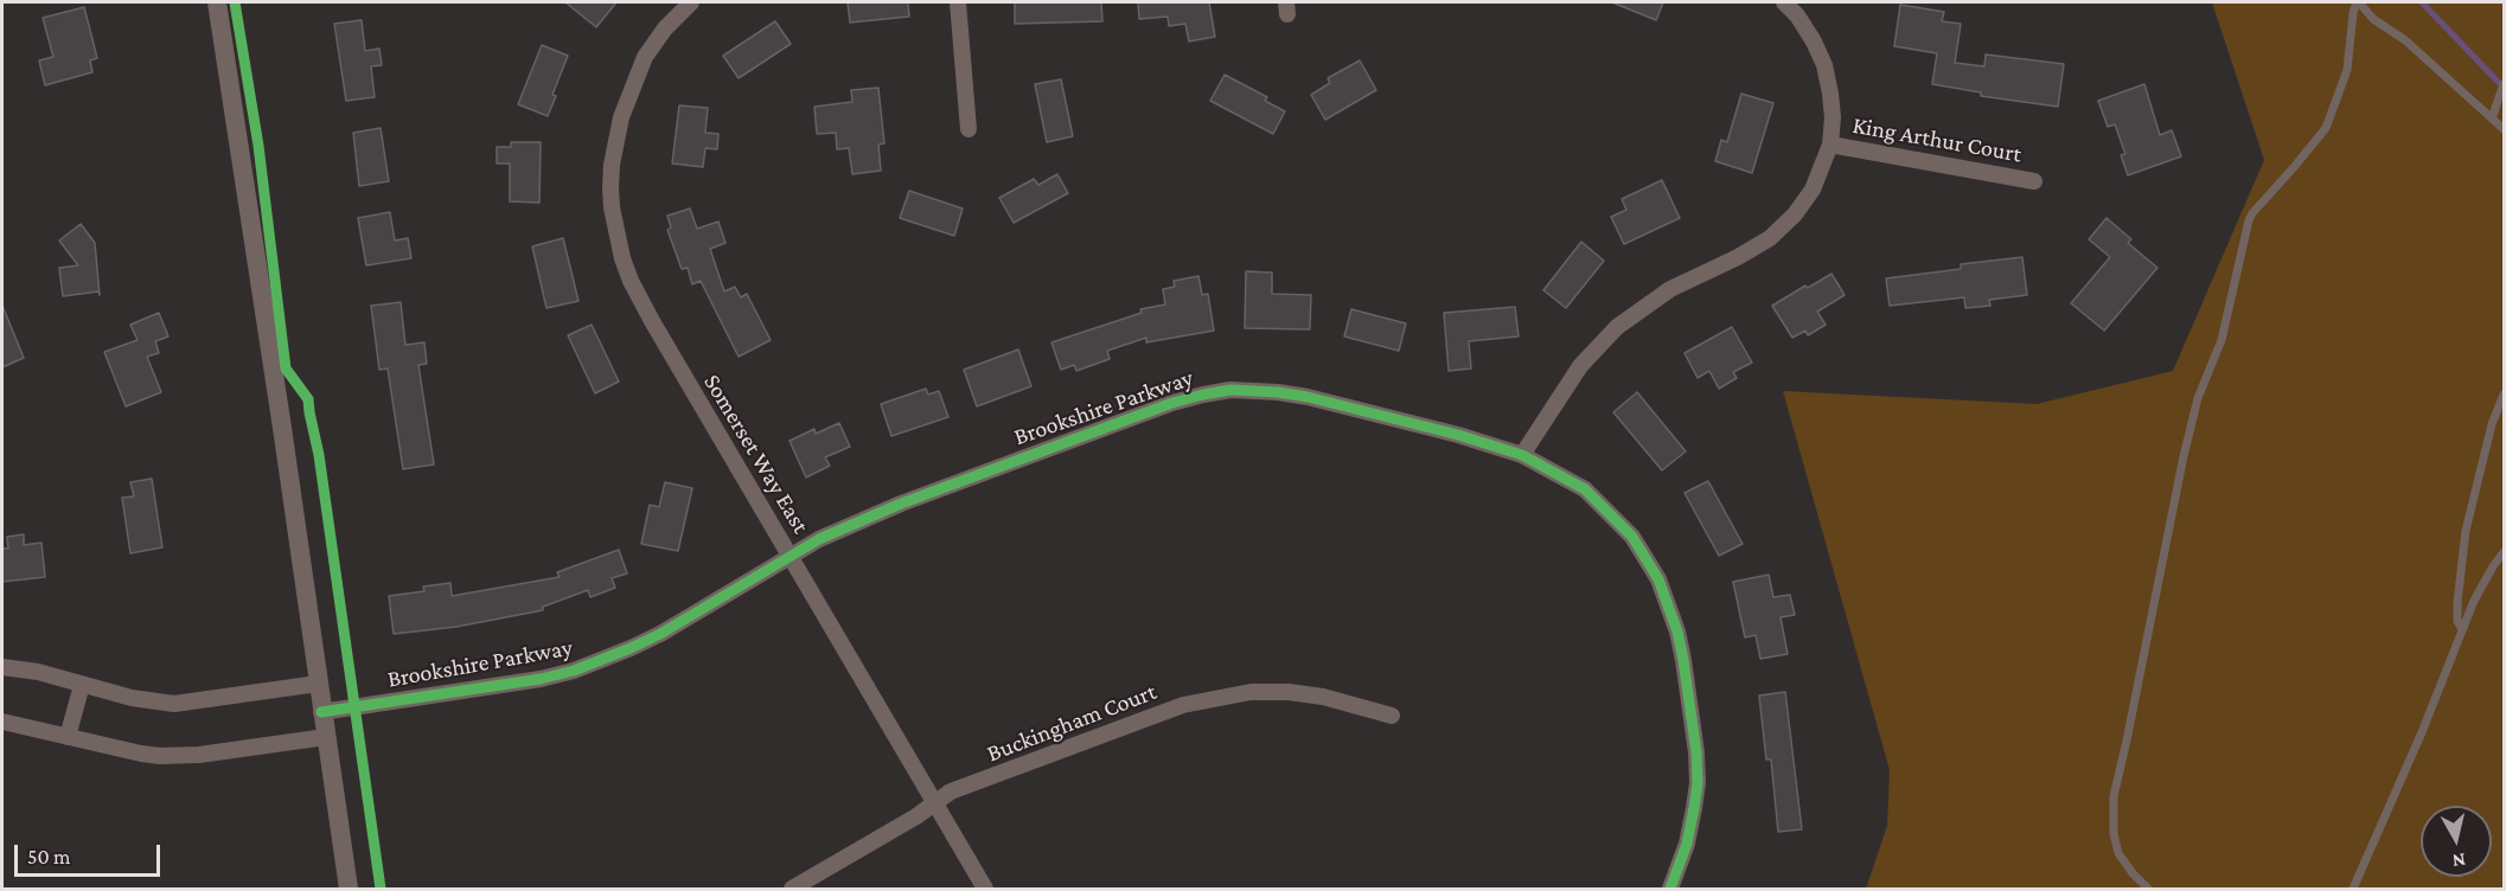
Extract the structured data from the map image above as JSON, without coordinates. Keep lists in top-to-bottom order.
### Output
{
  "streets": {
    "street": [
      "King Arthur Court",
      "Brookshire Parkway",
      "Somerset Way East",
      "Buckingham Court"
    ]
  },
  "crossings": [
    ["Brookshire Parkway", "Somerset Way East"],
    ["Somerset Way East", "Buckingham Court"]
  ],
  "scale_bar": "50 m",
  "north": "bottom"
}
